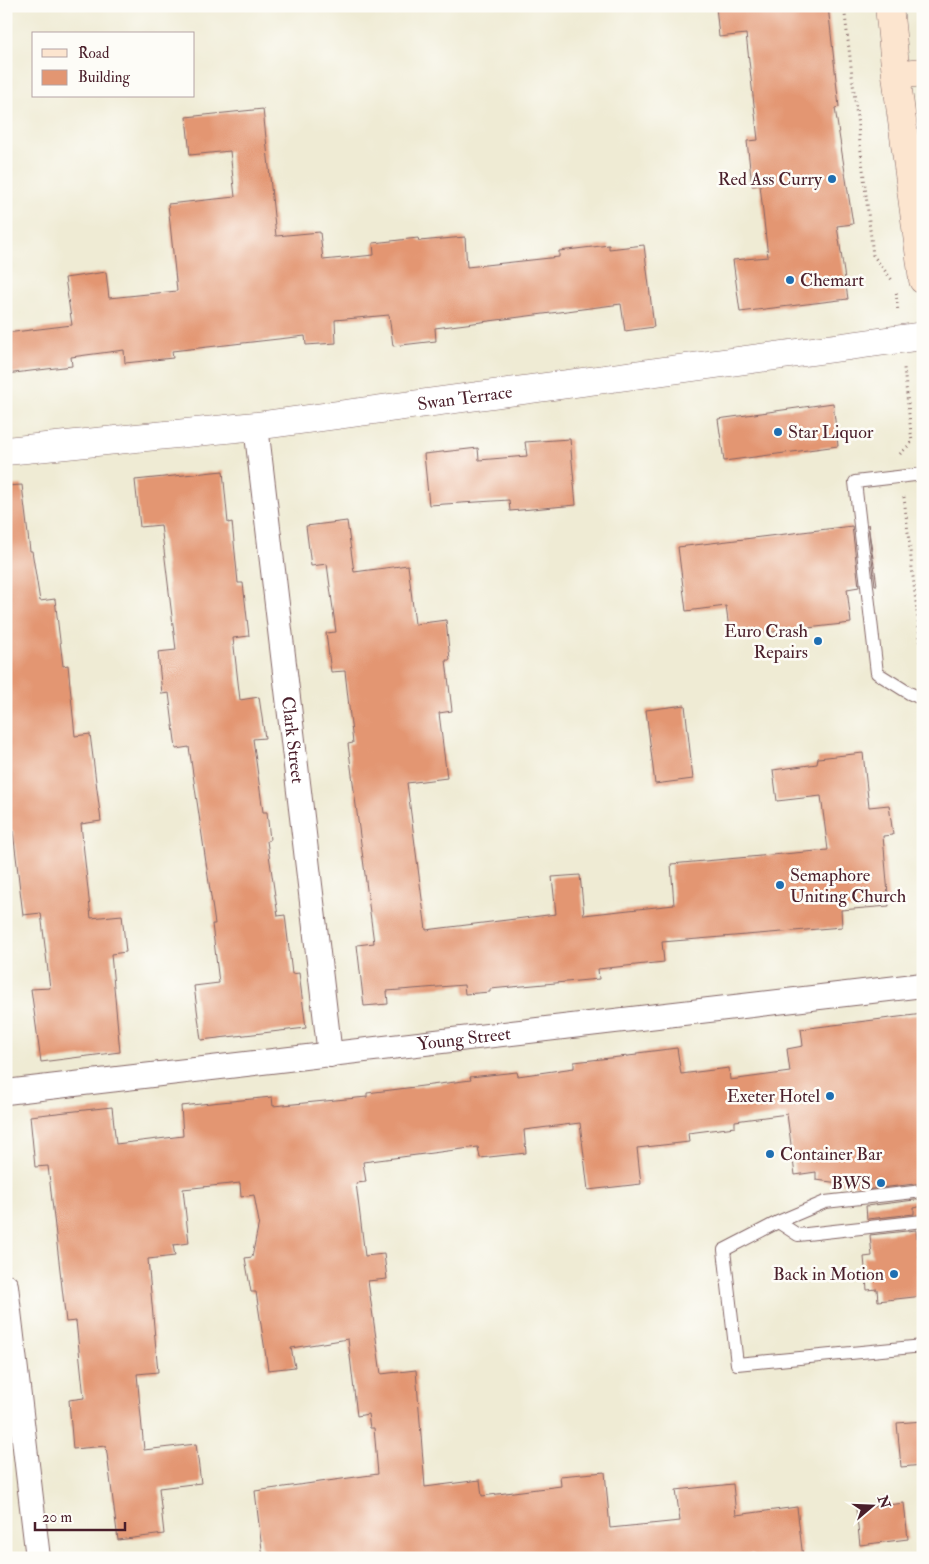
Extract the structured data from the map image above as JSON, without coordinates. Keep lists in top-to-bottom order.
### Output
{
  "streets": {
    "street": ["Swan Terrace", "Clark Street", "Young Street"]
  },
  "crossings": [
    ["Swan Terrace", "Clark Street"],
    ["Clark Street", "Young Street"]
  ],
  "places": [
    "Red Ass Curry",
    "Chemart",
    "Star Liquor",
    "Euro Crash Repairs",
    "Semaphore Uniting Church",
    "Exeter Hotel",
    "Container Bar",
    "BWS",
    "Back in Motion"
  ],
  "legend": ["Road", "Building"],
  "scale_bar": "20 m",
  "north": "right"
}
